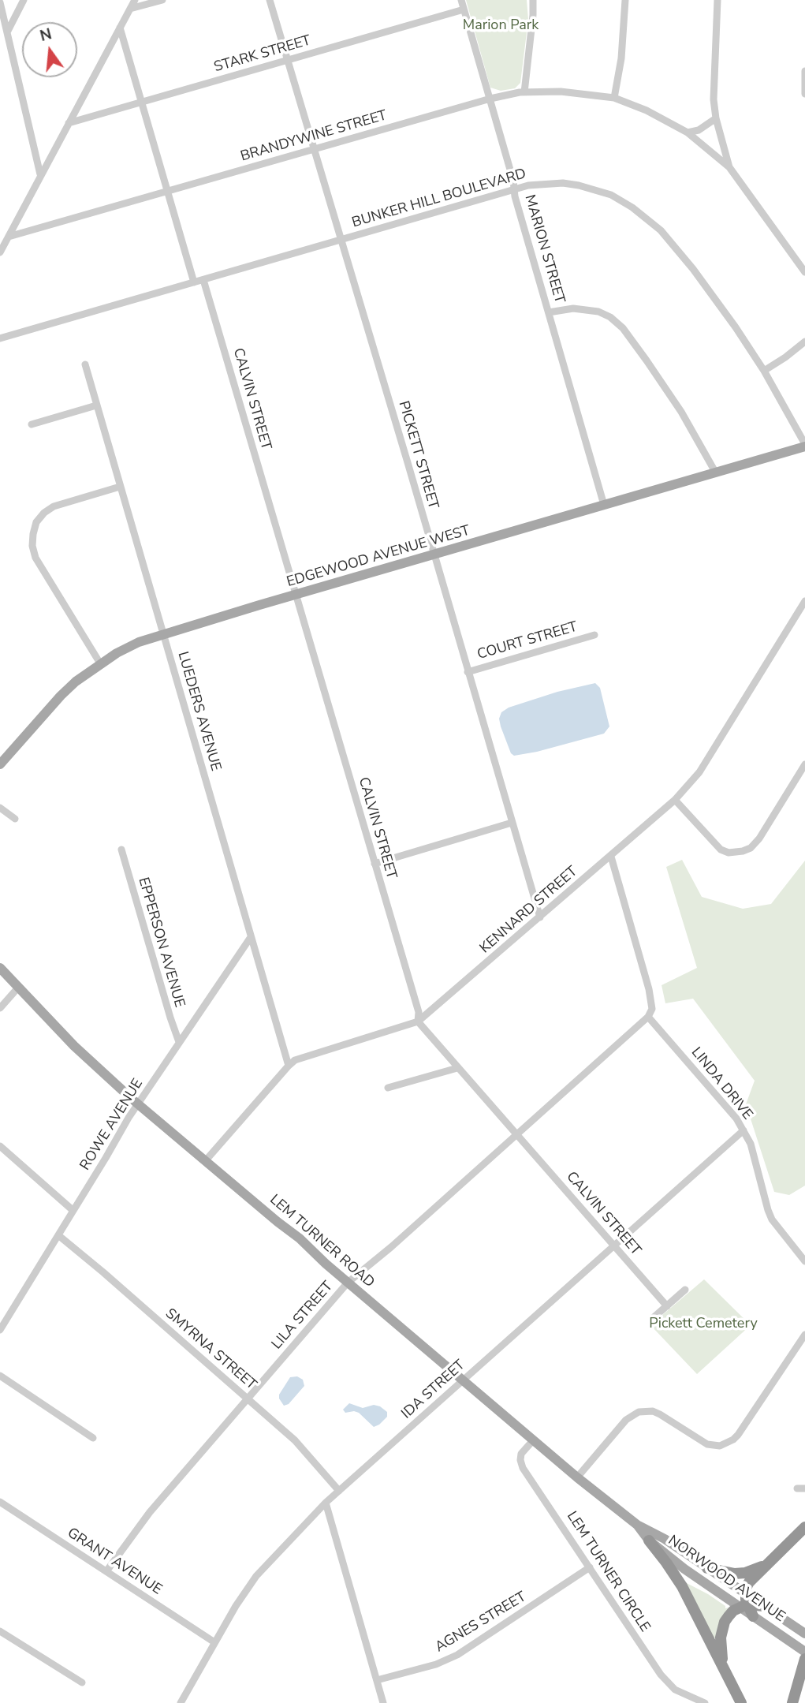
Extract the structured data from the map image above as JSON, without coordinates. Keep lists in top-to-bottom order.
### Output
{
  "streets": {
    "main road": ["EDGEWOOD AVENUE WEST", "LEM TURNER ROAD", "NORWOOD AVENUE"],
    "street": [
      "STARK STREET",
      "BRANDYWINE STREET",
      "BUNKER HILL BOULEVARD",
      "MARION STREET",
      "CALVIN STREET",
      "PICKETT STREET",
      "COURT STREET",
      "LUEDERS AVENUE",
      "KENNARD STREET",
      "EPPERSON AVENUE",
      "LINDA DRIVE",
      "ROWE AVENUE",
      "LILA STREET",
      "SMYRNA STREET",
      "IDA STREET",
      "GRANT AVENUE",
      "LEM TURNER CIRCLE",
      "AGNES STREET"
    ]
  },
  "crossings": [
    ["STARK STREET", "MARION STREET"],
    ["STARK STREET", "PICKETT STREET"],
    ["BRANDYWINE STREET", "MARION STREET"],
    ["BRANDYWINE STREET", "PICKETT STREET"],
    ["BUNKER HILL BOULEVARD", "MARION STREET"],
    ["BUNKER HILL BOULEVARD", "CALVIN STREET"],
    ["BUNKER HILL BOULEVARD", "PICKETT STREET"],
    ["BUNKER HILL BOULEVARD", "EDGEWOOD AVENUE WEST"],
    ["MARION STREET", "EDGEWOOD AVENUE WEST"],
    ["CALVIN STREET", "EDGEWOOD AVENUE WEST"],
    ["CALVIN STREET", "KENNARD STREET"],
    ["CALVIN STREET", "LILA STREET"],
    ["CALVIN STREET", "IDA STREET"],
    ["PICKETT STREET", "EDGEWOOD AVENUE WEST"],
    ["PICKETT STREET", "COURT STREET"],
    ["PICKETT STREET", "KENNARD STREET"],
    ["EDGEWOOD AVENUE WEST", "LUEDERS AVENUE"],
    ["LUEDERS AVENUE", "KENNARD STREET"],
    ["LUEDERS AVENUE", "ROWE AVENUE"],
    ["KENNARD STREET", "LEM TURNER ROAD"],
    ["EPPERSON AVENUE", "ROWE AVENUE"],
    ["LINDA DRIVE", "LILA STREET"],
    ["LINDA DRIVE", "IDA STREET"],
    ["ROWE AVENUE", "LEM TURNER ROAD"],
    ["ROWE AVENUE", "SMYRNA STREET"],
    ["LEM TURNER ROAD", "LILA STREET"],
    ["LEM TURNER ROAD", "IDA STREET"],
    ["LEM TURNER ROAD", "LEM TURNER CIRCLE"],
    ["LEM TURNER ROAD", "NORWOOD AVENUE"],
    ["LILA STREET", "SMYRNA STREET"],
    ["LILA STREET", "GRANT AVENUE"],
    ["SMYRNA STREET", "IDA STREET"],
    ["IDA STREET", "GRANT AVENUE"],
    ["LEM TURNER CIRCLE", "AGNES STREET"]
  ],
  "parks": ["Marion Park", "Pickett Cemetery"],
  "north": "top"
}
